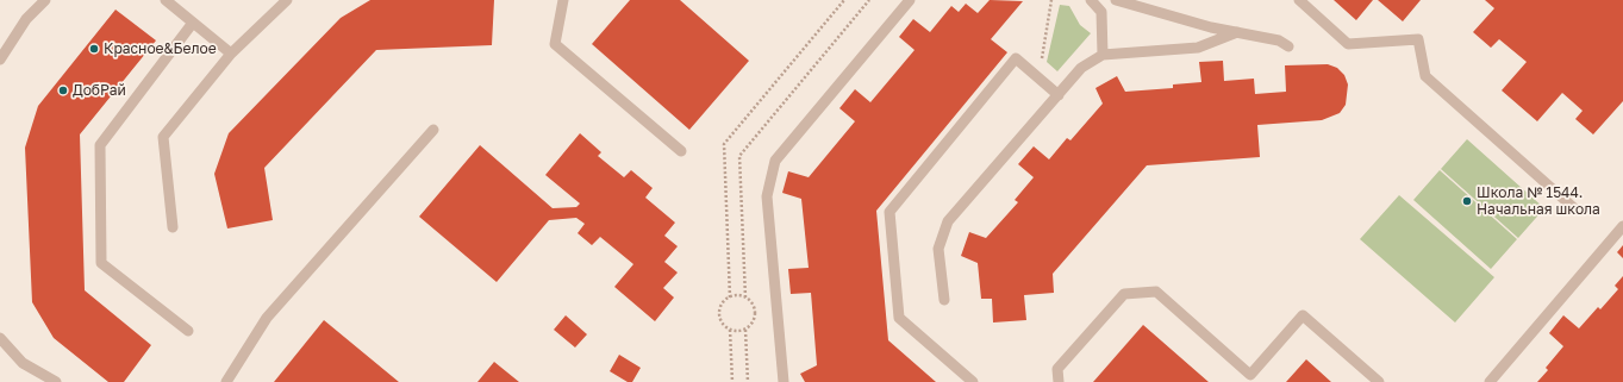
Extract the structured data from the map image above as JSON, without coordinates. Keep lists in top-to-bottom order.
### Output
{
  "places": ["Красное&Белое", "ДобРай", "Школа № 1544. Начальная школа"]
}
